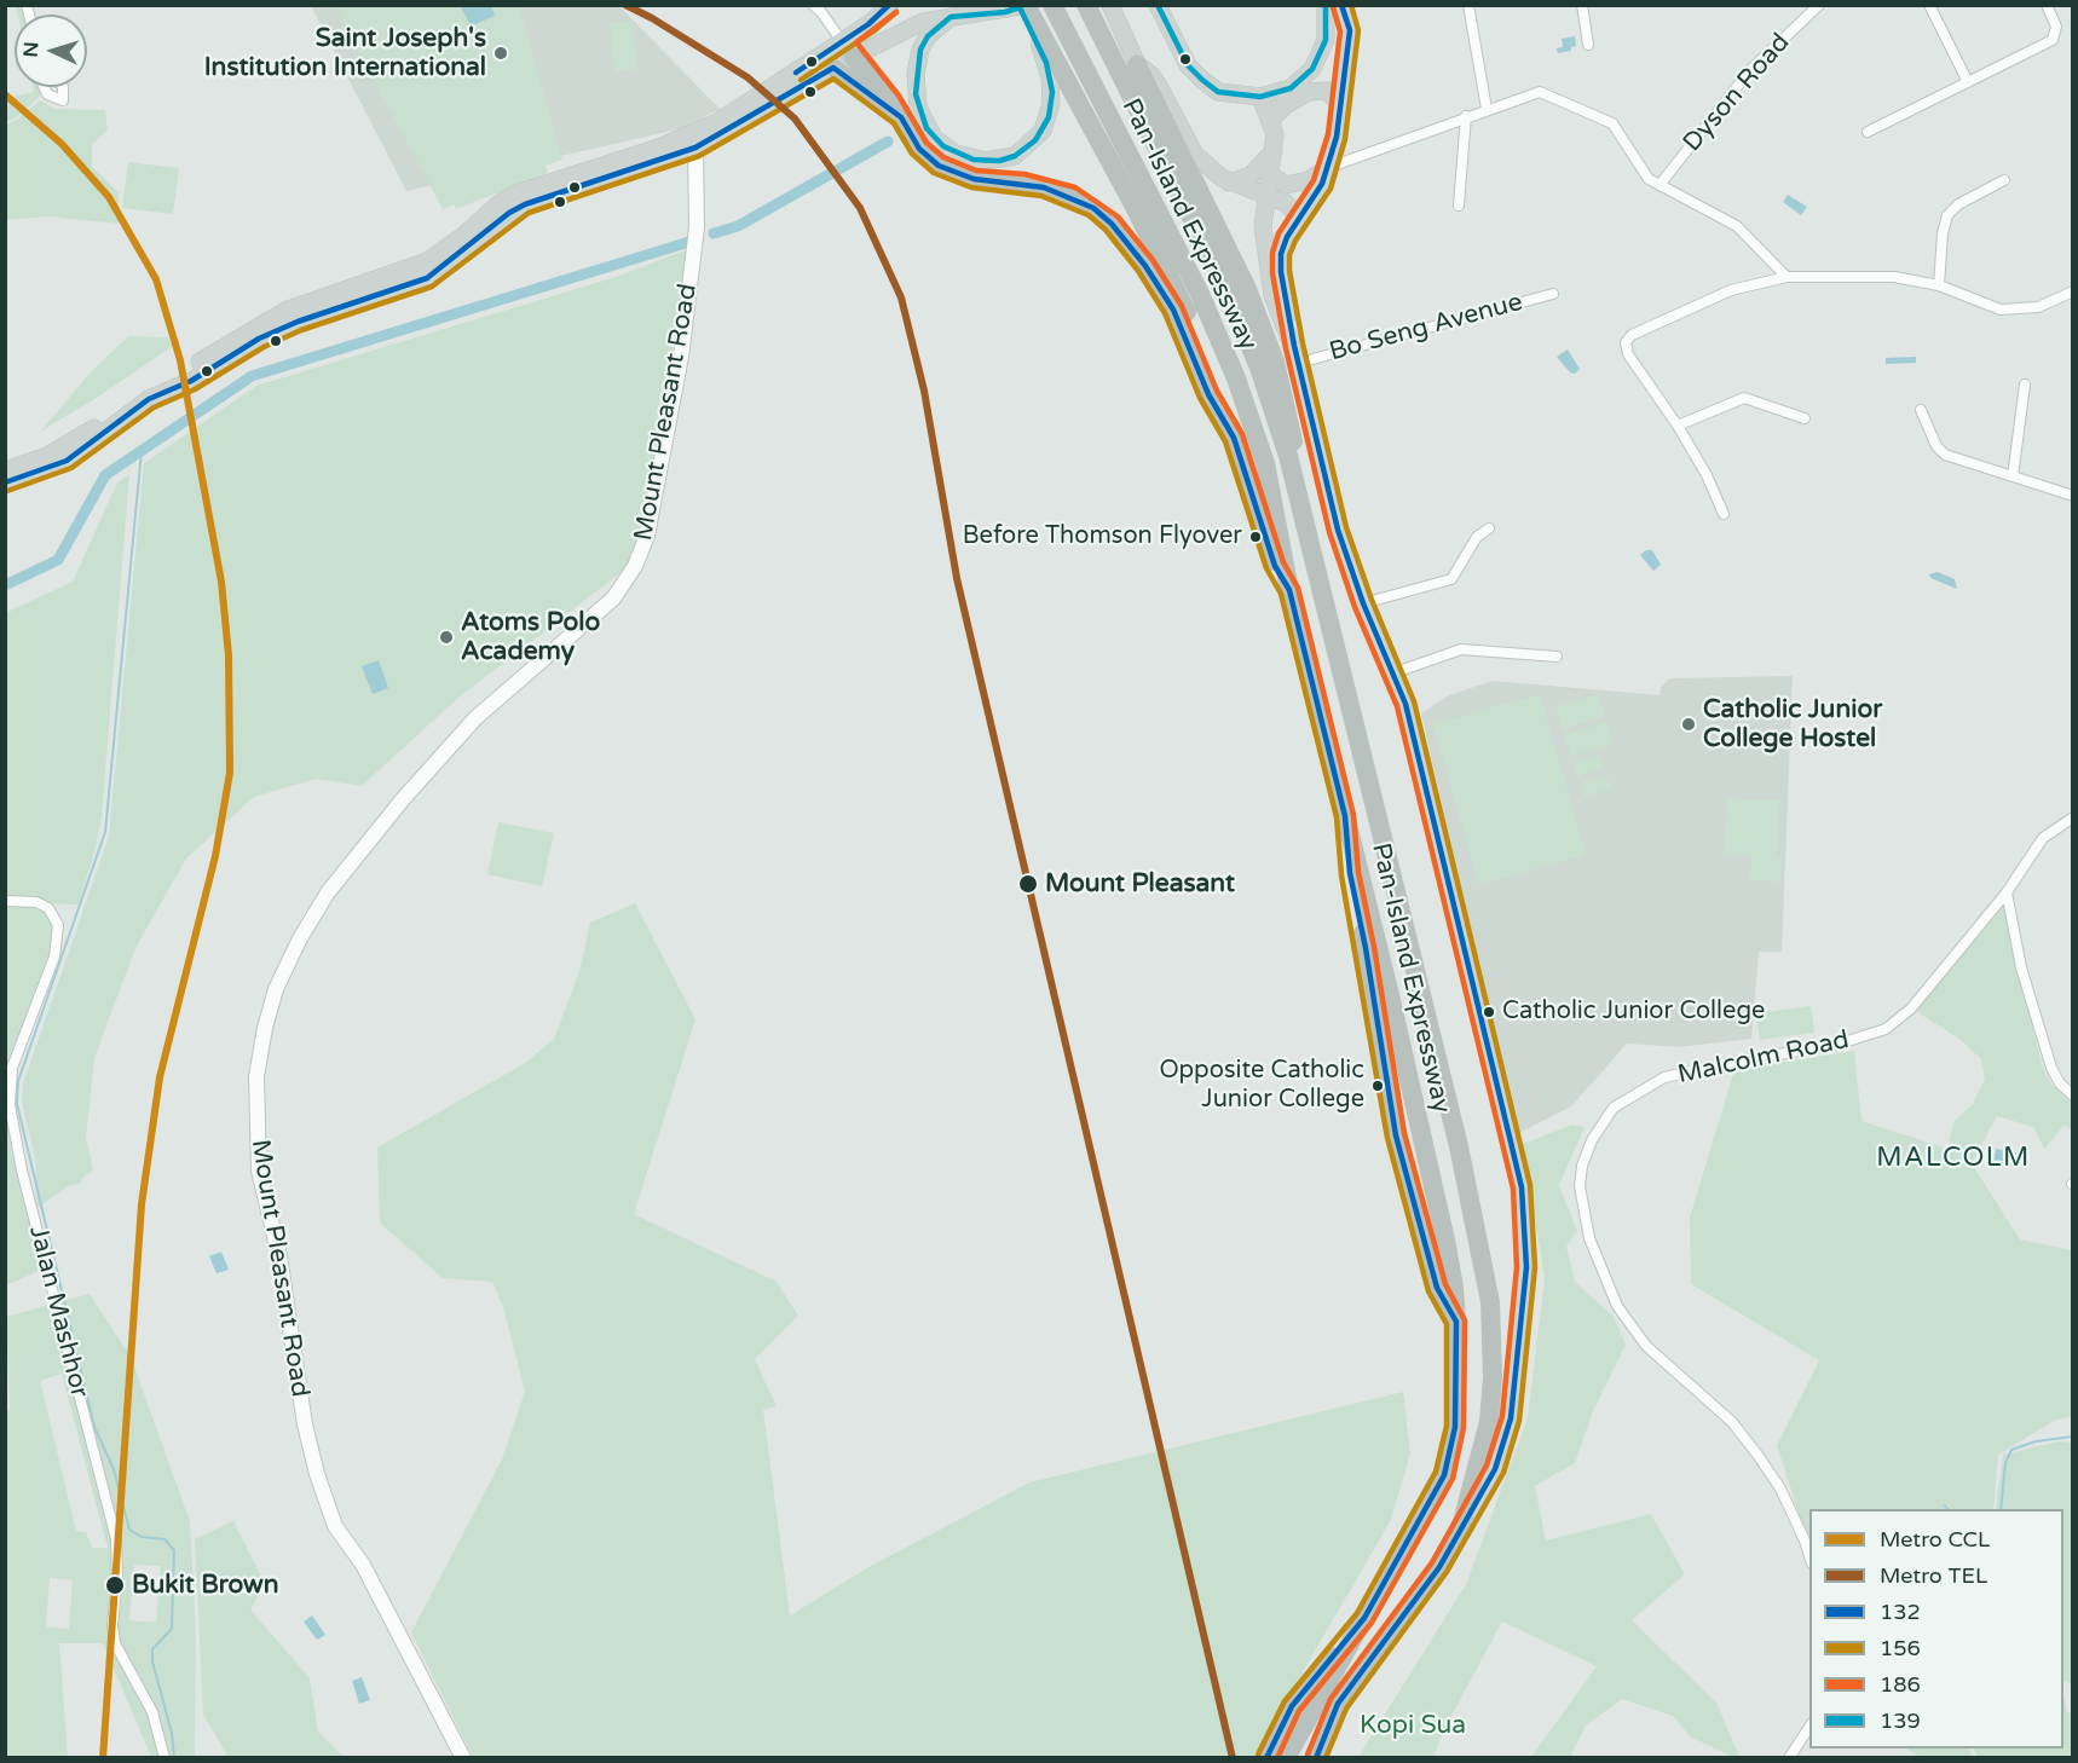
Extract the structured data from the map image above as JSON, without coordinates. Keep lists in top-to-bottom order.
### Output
{
  "streets": {
    "highway": ["Pan-Island Expressway"],
    "street": [
      "Dyson Road",
      "Bo Seng Avenue",
      "Mount Pleasant Road",
      "Malcolm Road",
      "Jalan Mashhor"
    ]
  },
  "districts": ["MALCOLM"],
  "parks": ["Kopi Sua"],
  "places": [
    "Saint Joseph's Institution International",
    "Before Thomson Flyover",
    "Atoms Polo Academy",
    "Catholic Junior College Hostel",
    "Mount Pleasant",
    "Catholic Junior College",
    "Opposite Catholic Junior College",
    "Bukit Brown"
  ],
  "lines": [
    "metro line TEL",
    "transit line 132",
    "transit line 156",
    "transit line 139",
    "transit line 186",
    "metro line CCL"
  ],
  "legend": [
    "Metro CCL",
    "Metro TEL",
    "132",
    "156",
    "186",
    "139"
  ],
  "north": "left"
}
